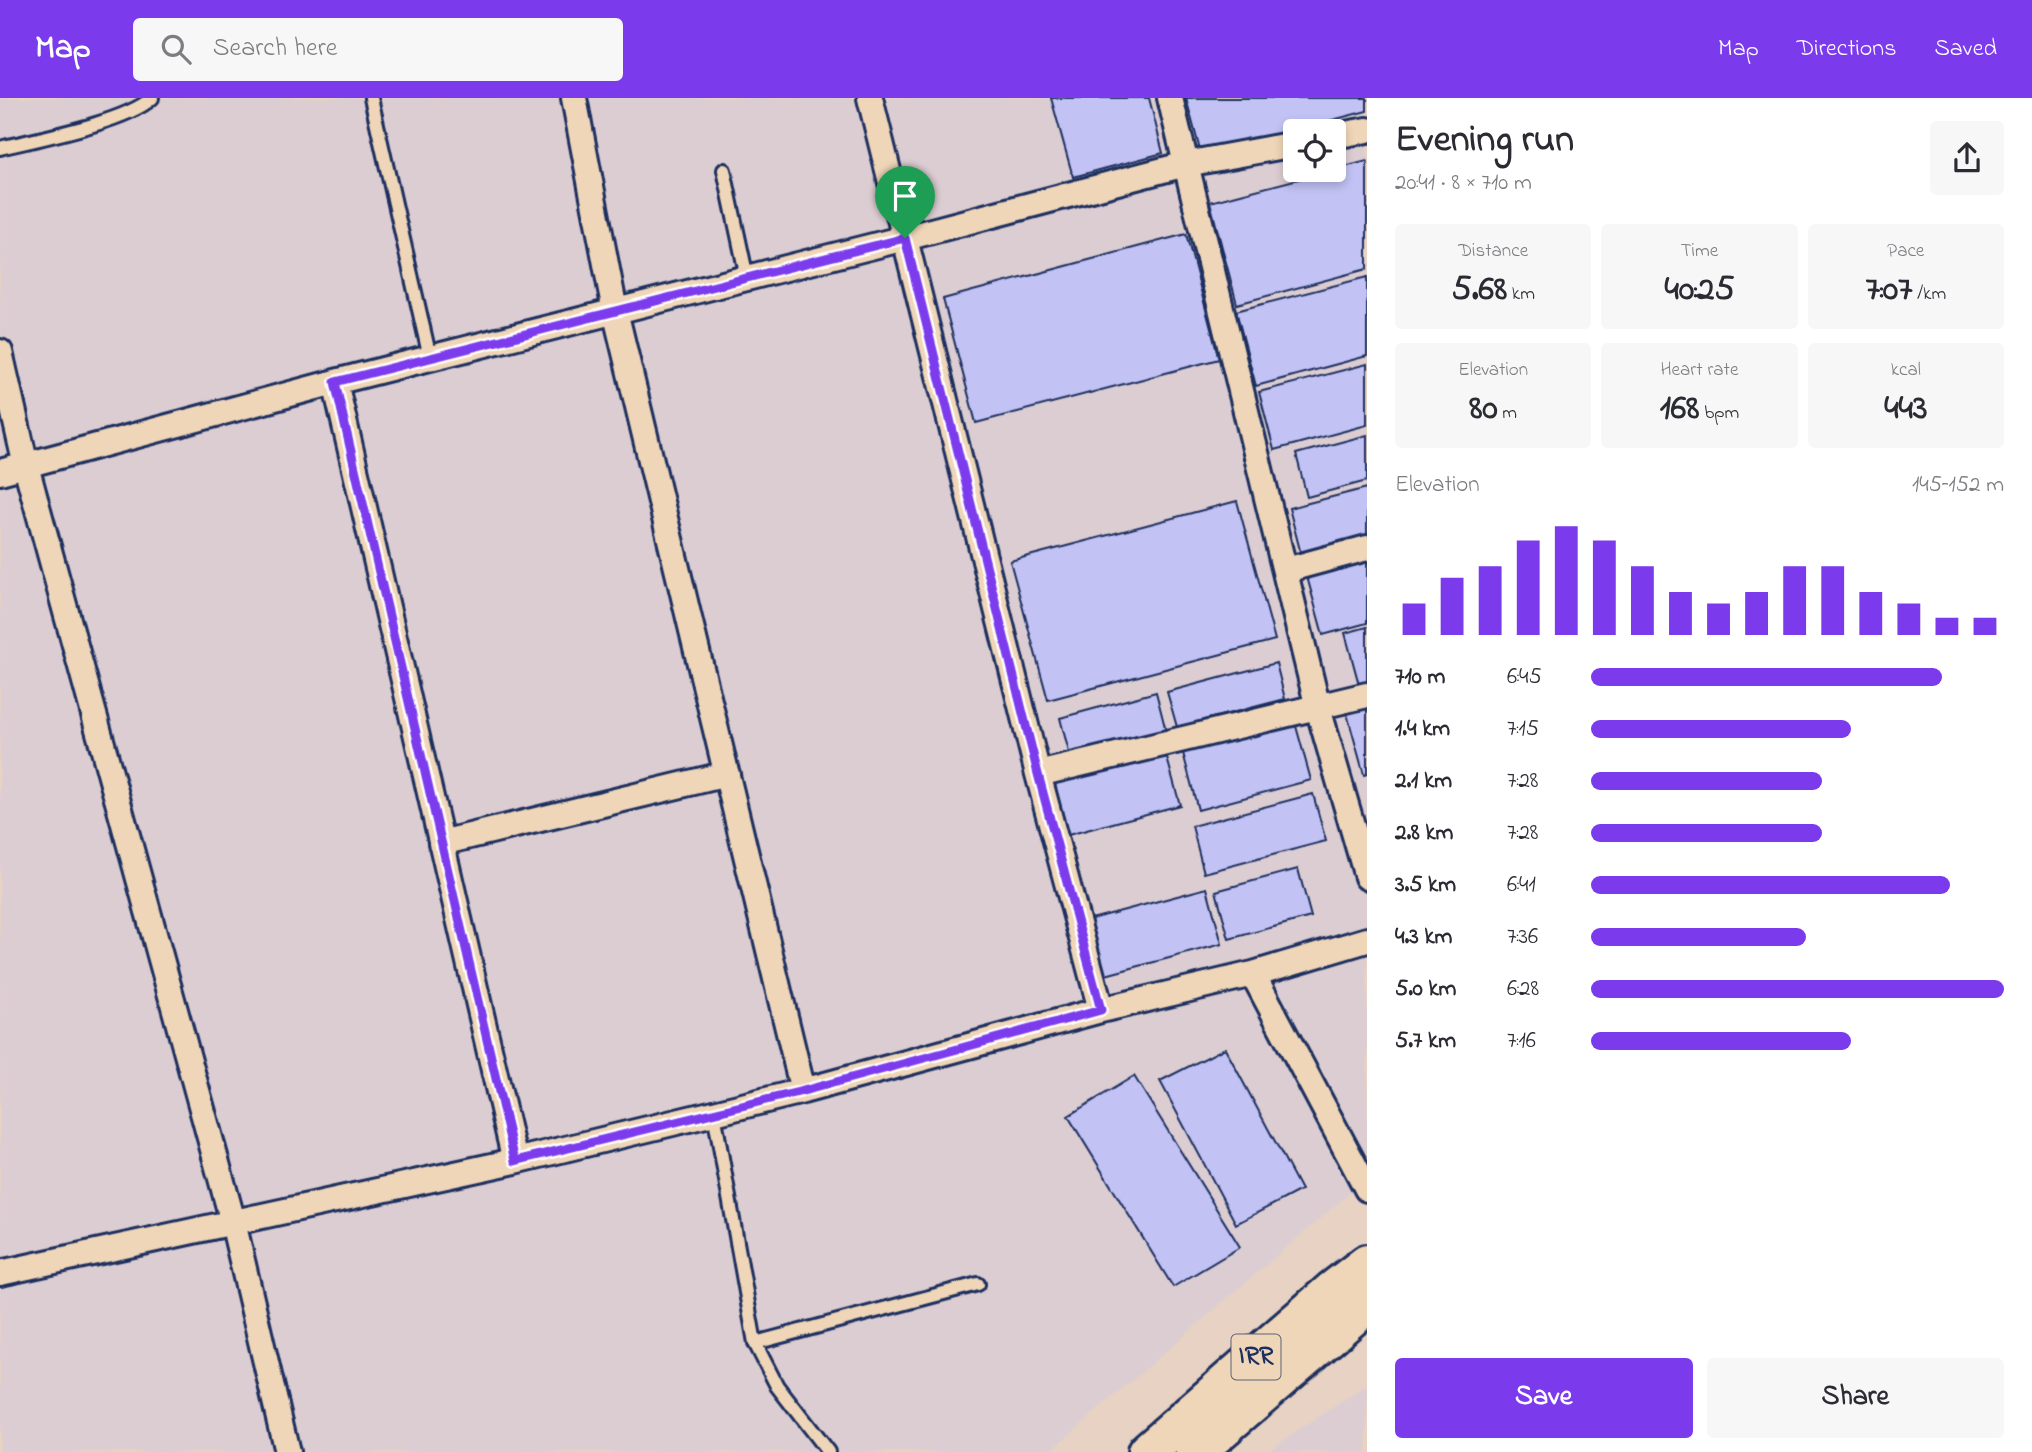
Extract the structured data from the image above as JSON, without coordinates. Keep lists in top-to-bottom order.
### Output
{
  "streets": {
    "main road": ["IRR"]
  },
  "page": {
    "header": "Map",
    "search": "Search here",
    "nav": ["Map", "Directions", "Saved"],
    "heading": ["Evening run", "20:41 · 8 × 710 m"],
    "stats": [
      ["Distance", "5.68 km"],
      ["Time", "40:25"],
      ["Pace", "7:07 /km"],
      ["Elevation", "80 m"],
      ["Heart rate", "168 bpm"],
      ["kcal", "443"]
    ],
    "chart": ["Elevation", "145–152 m"],
    "list": [
      {
        "name": "710 m",
        "note": "6:45"
      },
      {
        "name": "1.4 km",
        "note": "7:15"
      },
      {
        "name": "2.1 km",
        "note": "7:28"
      },
      {
        "name": "2.8 km",
        "note": "7:28"
      },
      {
        "name": "3.5 km",
        "note": "6:41"
      },
      {
        "name": "4.3 km",
        "note": "7:36"
      },
      {
        "name": "5.0 km",
        "note": "6:28"
      },
      {
        "name": "5.7 km",
        "note": "7:16"
      }
    ],
    "buttons": ["Save", "Share"]
  }
}
